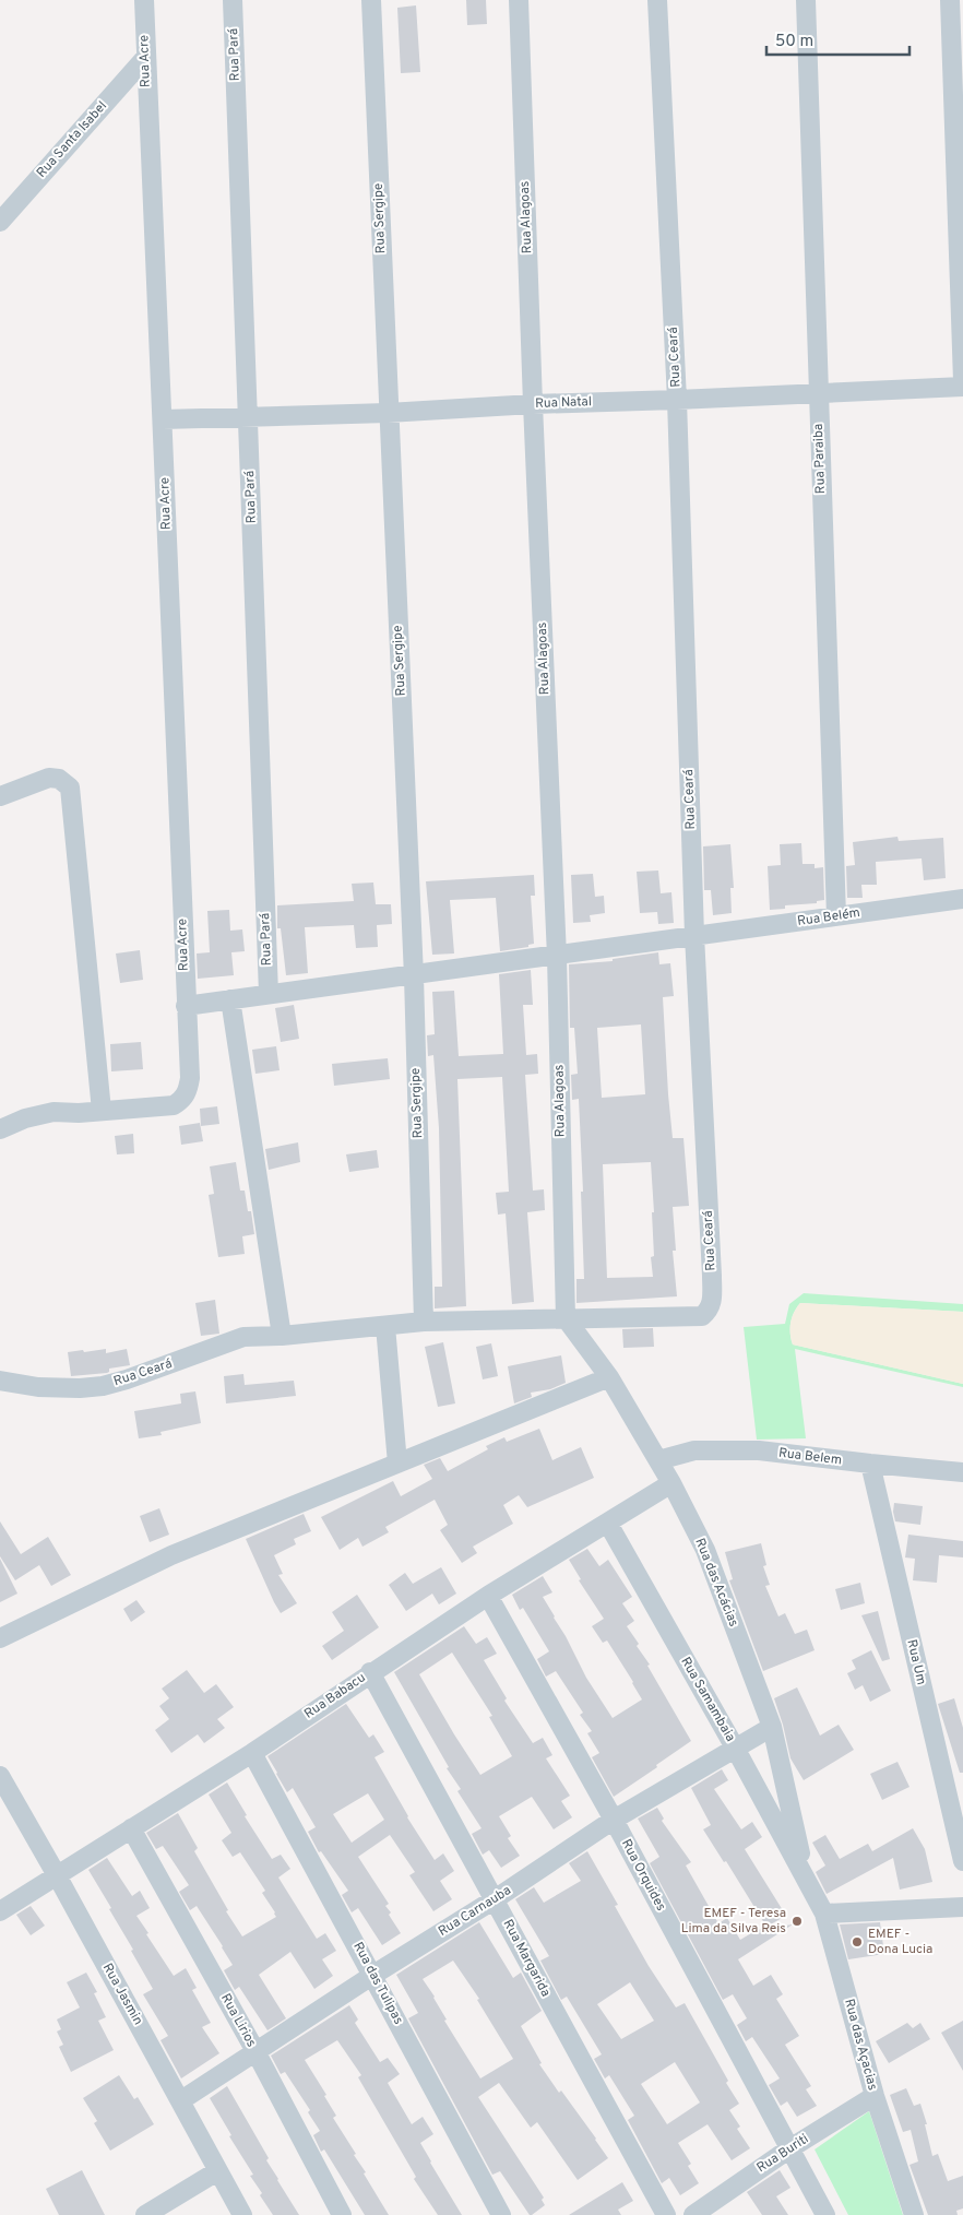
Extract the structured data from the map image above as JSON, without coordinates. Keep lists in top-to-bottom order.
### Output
{
  "streets": {
    "street": [
      "Rua Pará",
      "Rua Acre",
      "Rua Santa Isabel",
      "Rua Alagoas",
      "Rua Sergipe",
      "Rua Ceará",
      "Rua Natal",
      "Rua Paraiba",
      "Rua Belém",
      "Rua Belem",
      "Rua das Acácias",
      "Rua Um",
      "Rua Babacu",
      "Rua Samambaia",
      "Rua Orquides",
      "Rua Carnauba",
      "Rua Margarida",
      "Rua das Tulipas",
      "Rua Jasmin",
      "Rua Lirios",
      "Rua das Açacias",
      "Rua Buriti"
    ]
  },
  "crossings": [
    ["Rua Pará", "Rua Natal"],
    ["Rua Pará", "Rua Belém"],
    ["Rua Acre", "Rua Santa Isabel"],
    ["Rua Acre", "Rua Natal"],
    ["Rua Acre", "Rua Belém"],
    ["Rua Alagoas", "Rua Ceará"],
    ["Rua Alagoas", "Rua Natal"],
    ["Rua Alagoas", "Rua Belém"],
    ["Rua Alagoas", "Rua das Acácias"],
    ["Rua Sergipe", "Rua Ceará"],
    ["Rua Sergipe", "Rua Natal"],
    ["Rua Sergipe", "Rua Belém"],
    ["Rua Ceará", "Rua Natal"],
    ["Rua Ceará", "Rua Belém"],
    ["Rua Ceará", "Rua das Acácias"],
    ["Rua Natal", "Rua Paraiba"],
    ["Rua Paraiba", "Rua Belém"],
    ["Rua Belem", "Rua das Acácias"],
    ["Rua Belem", "Rua Um"],
    ["Rua das Acácias", "Rua Babacu"],
    ["Rua das Acácias", "Rua Samambaia"],
    ["Rua das Acácias", "Rua Carnauba"],
    ["Rua das Acácias", "Rua das Açacias"],
    ["Rua Babacu", "Rua Samambaia"],
    ["Rua Babacu", "Rua Orquides"],
    ["Rua Babacu", "Rua Margarida"],
    ["Rua Babacu", "Rua das Tulipas"],
    ["Rua Babacu", "Rua Jasmin"],
    ["Rua Babacu", "Rua Lirios"],
    ["Rua Samambaia", "Rua Carnauba"],
    ["Rua Samambaia", "Rua das Açacias"],
    ["Rua Orquides", "Rua Carnauba"],
    ["Rua Orquides", "Rua Buriti"],
    ["Rua Carnauba", "Rua Margarida"],
    ["Rua Carnauba", "Rua das Tulipas"],
    ["Rua Carnauba", "Rua Jasmin"],
    ["Rua Carnauba", "Rua Lirios"],
    ["Rua das Açacias", "Rua Buriti"]
  ],
  "places": ["EMEF - Teresa Lima da Silva Reis", "EMEF - Dona Lucia"],
  "scale_bar": "50 m"
}
